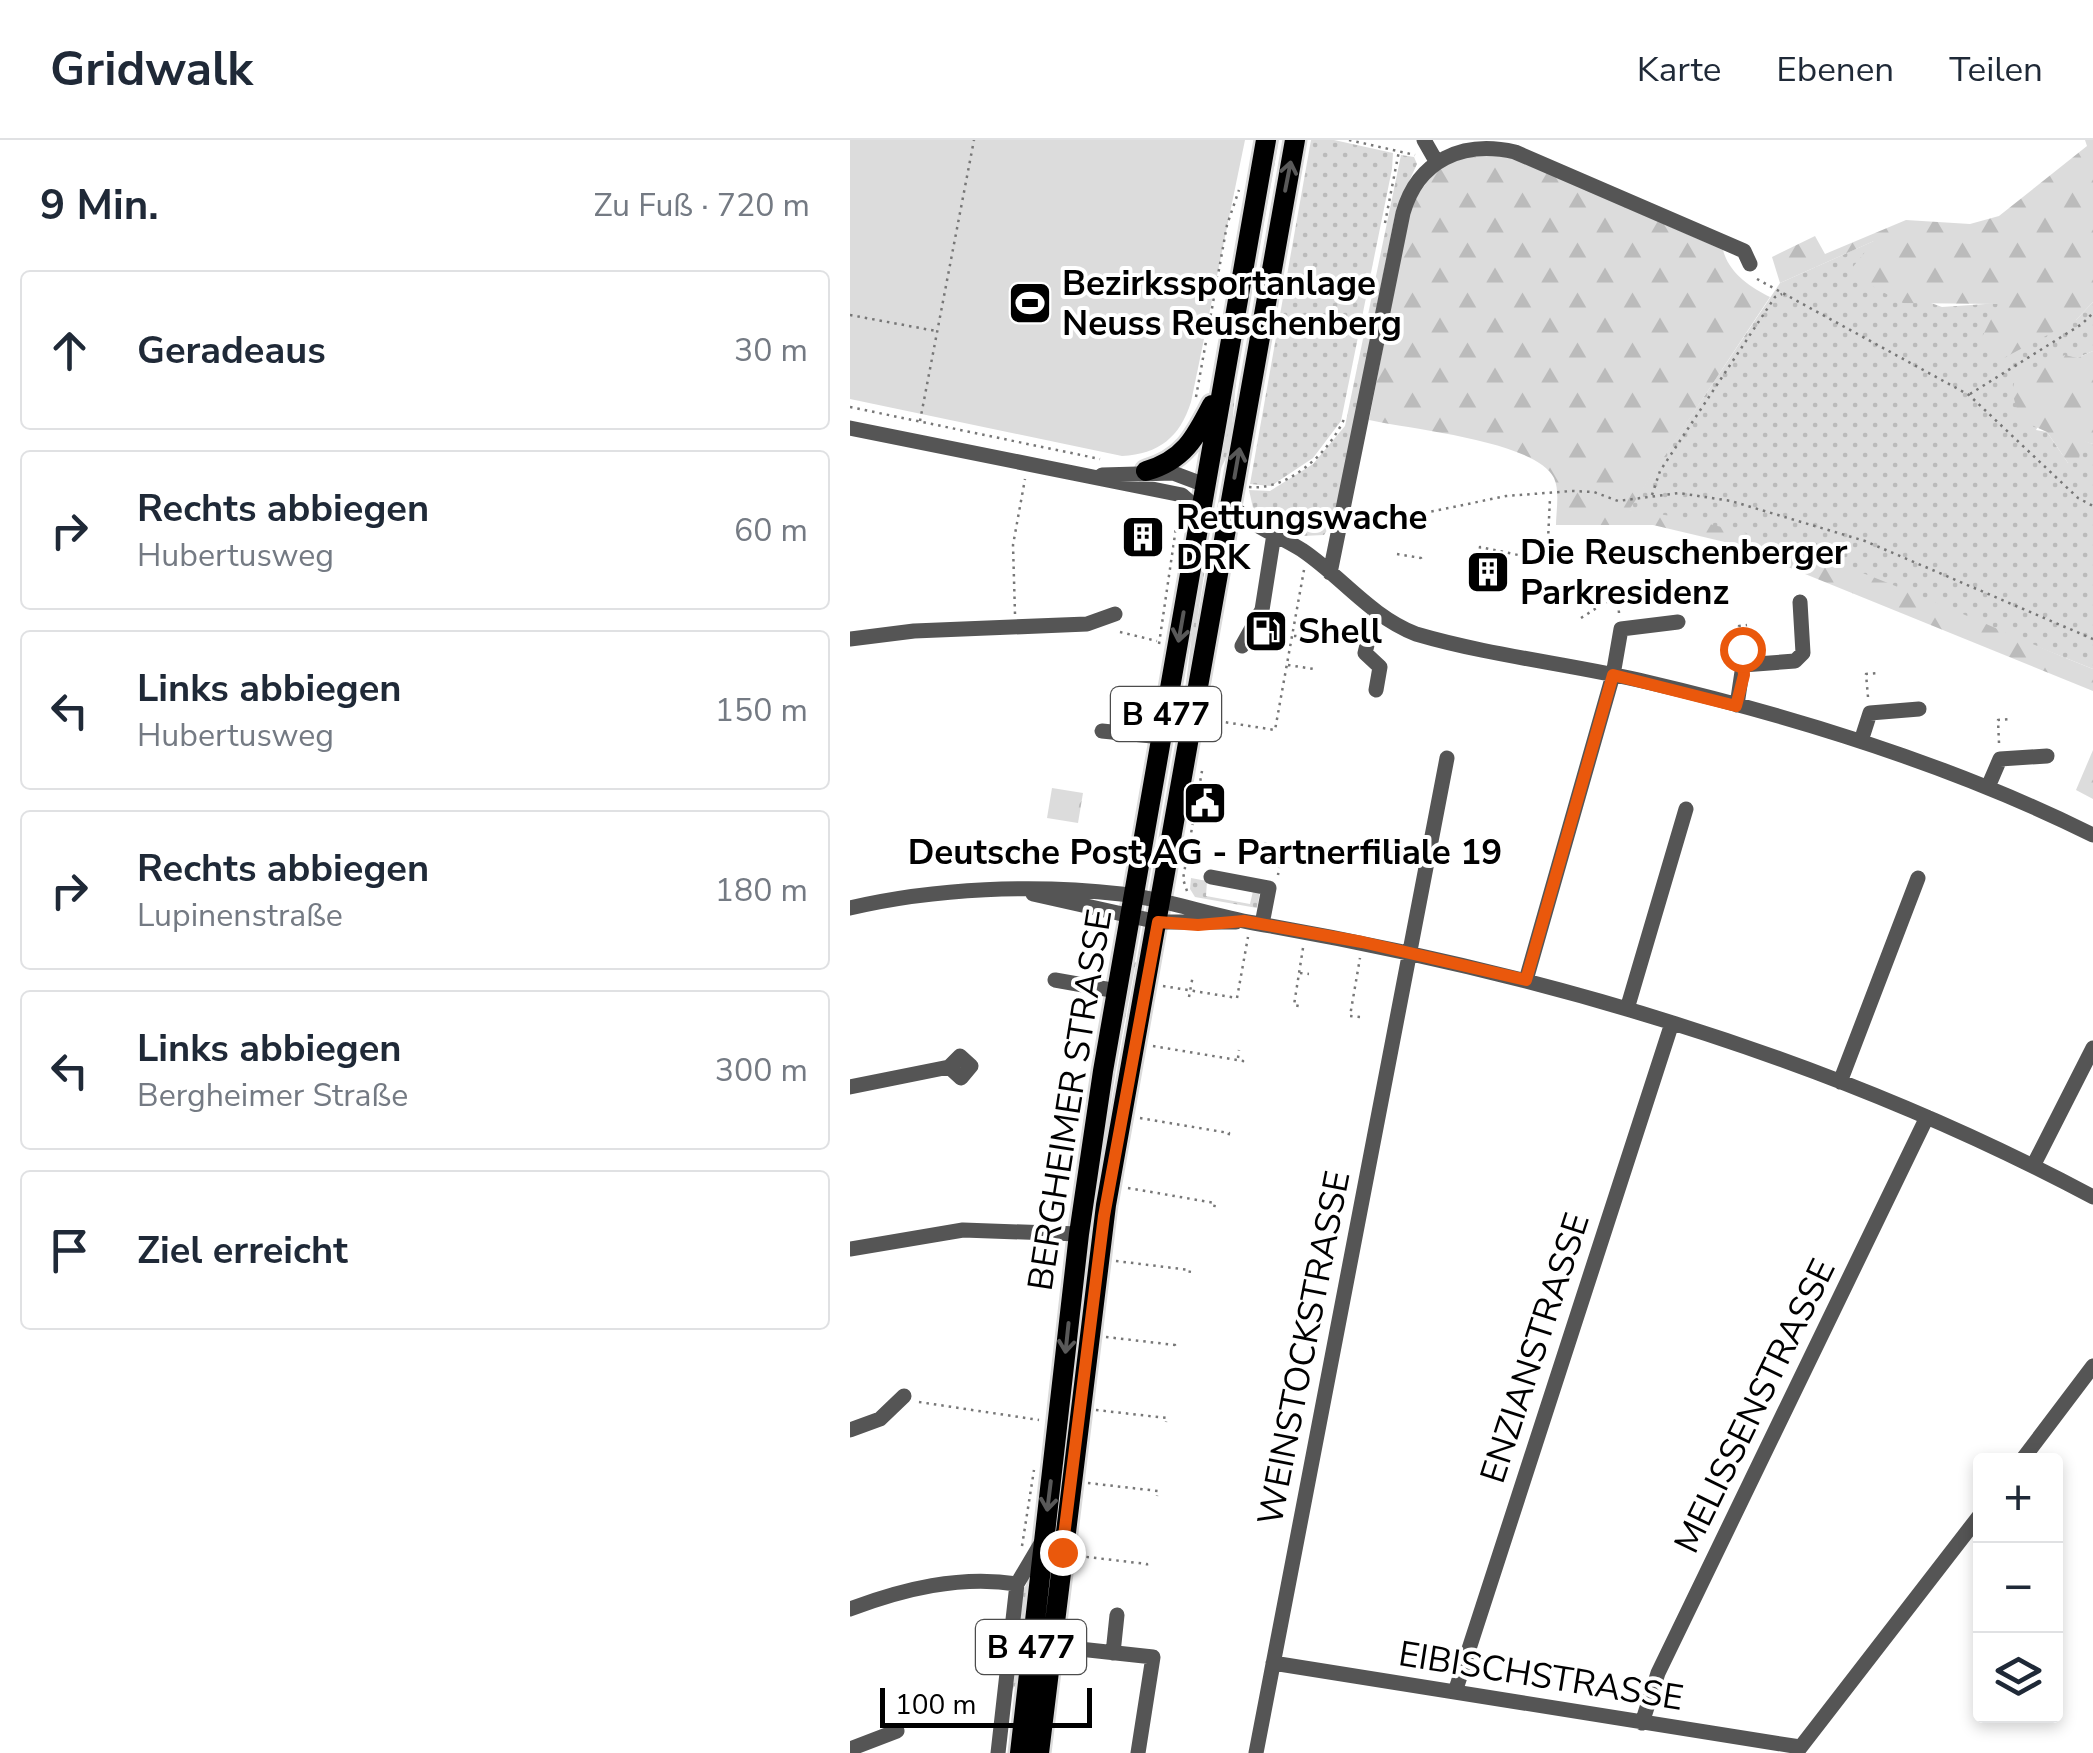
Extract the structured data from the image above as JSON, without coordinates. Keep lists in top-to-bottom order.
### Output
{
  "streets": {
    "main road": ["B 477", "BERGHEIMER STRASSE"],
    "street": [
      "WEINSTOCKSTRASSE",
      "ENZIANSTRASSE",
      "MELISSENSTRASSE",
      "EIBISCHSTRASSE"
    ]
  },
  "crossings": [
    ["WEINSTOCKSTRASSE", "EIBISCHSTRASSE"],
    ["ENZIANSTRASSE", "EIBISCHSTRASSE"],
    ["MELISSENSTRASSE", "EIBISCHSTRASSE"]
  ],
  "places": {
    "sports": ["Bezirkssportanlage Neuss Reuschenberg"],
    "building": ["Rettungswache DRK", "Die Reuschenberger Parkresidenz"],
    "fuel station": ["Shell"],
    "public building": ["Deutsche Post AG - Partnerfiliale 19"]
  },
  "scale_bar": "100 m",
  "page": {
    "header": "Gridwalk",
    "nav": ["Karte", "Ebenen", "Teilen"],
    "heading": ["9 Min.", "Zu Fuß · 720 m"],
    "list": [
      ["Geradeaus", "30 m"],
      ["Rechts abbiegen", "Hubertusweg", "60 m"],
      ["Links abbiegen", "Hubertusweg", "150 m"],
      ["Rechts abbiegen", "Lupinenstraße", "180 m"],
      ["Links abbiegen", "Bergheimer Straße", "300 m"],
      "Ziel erreicht"
    ],
    "map_buttons": ["+", "−"],
    "scale": "100 m"
  }
}
